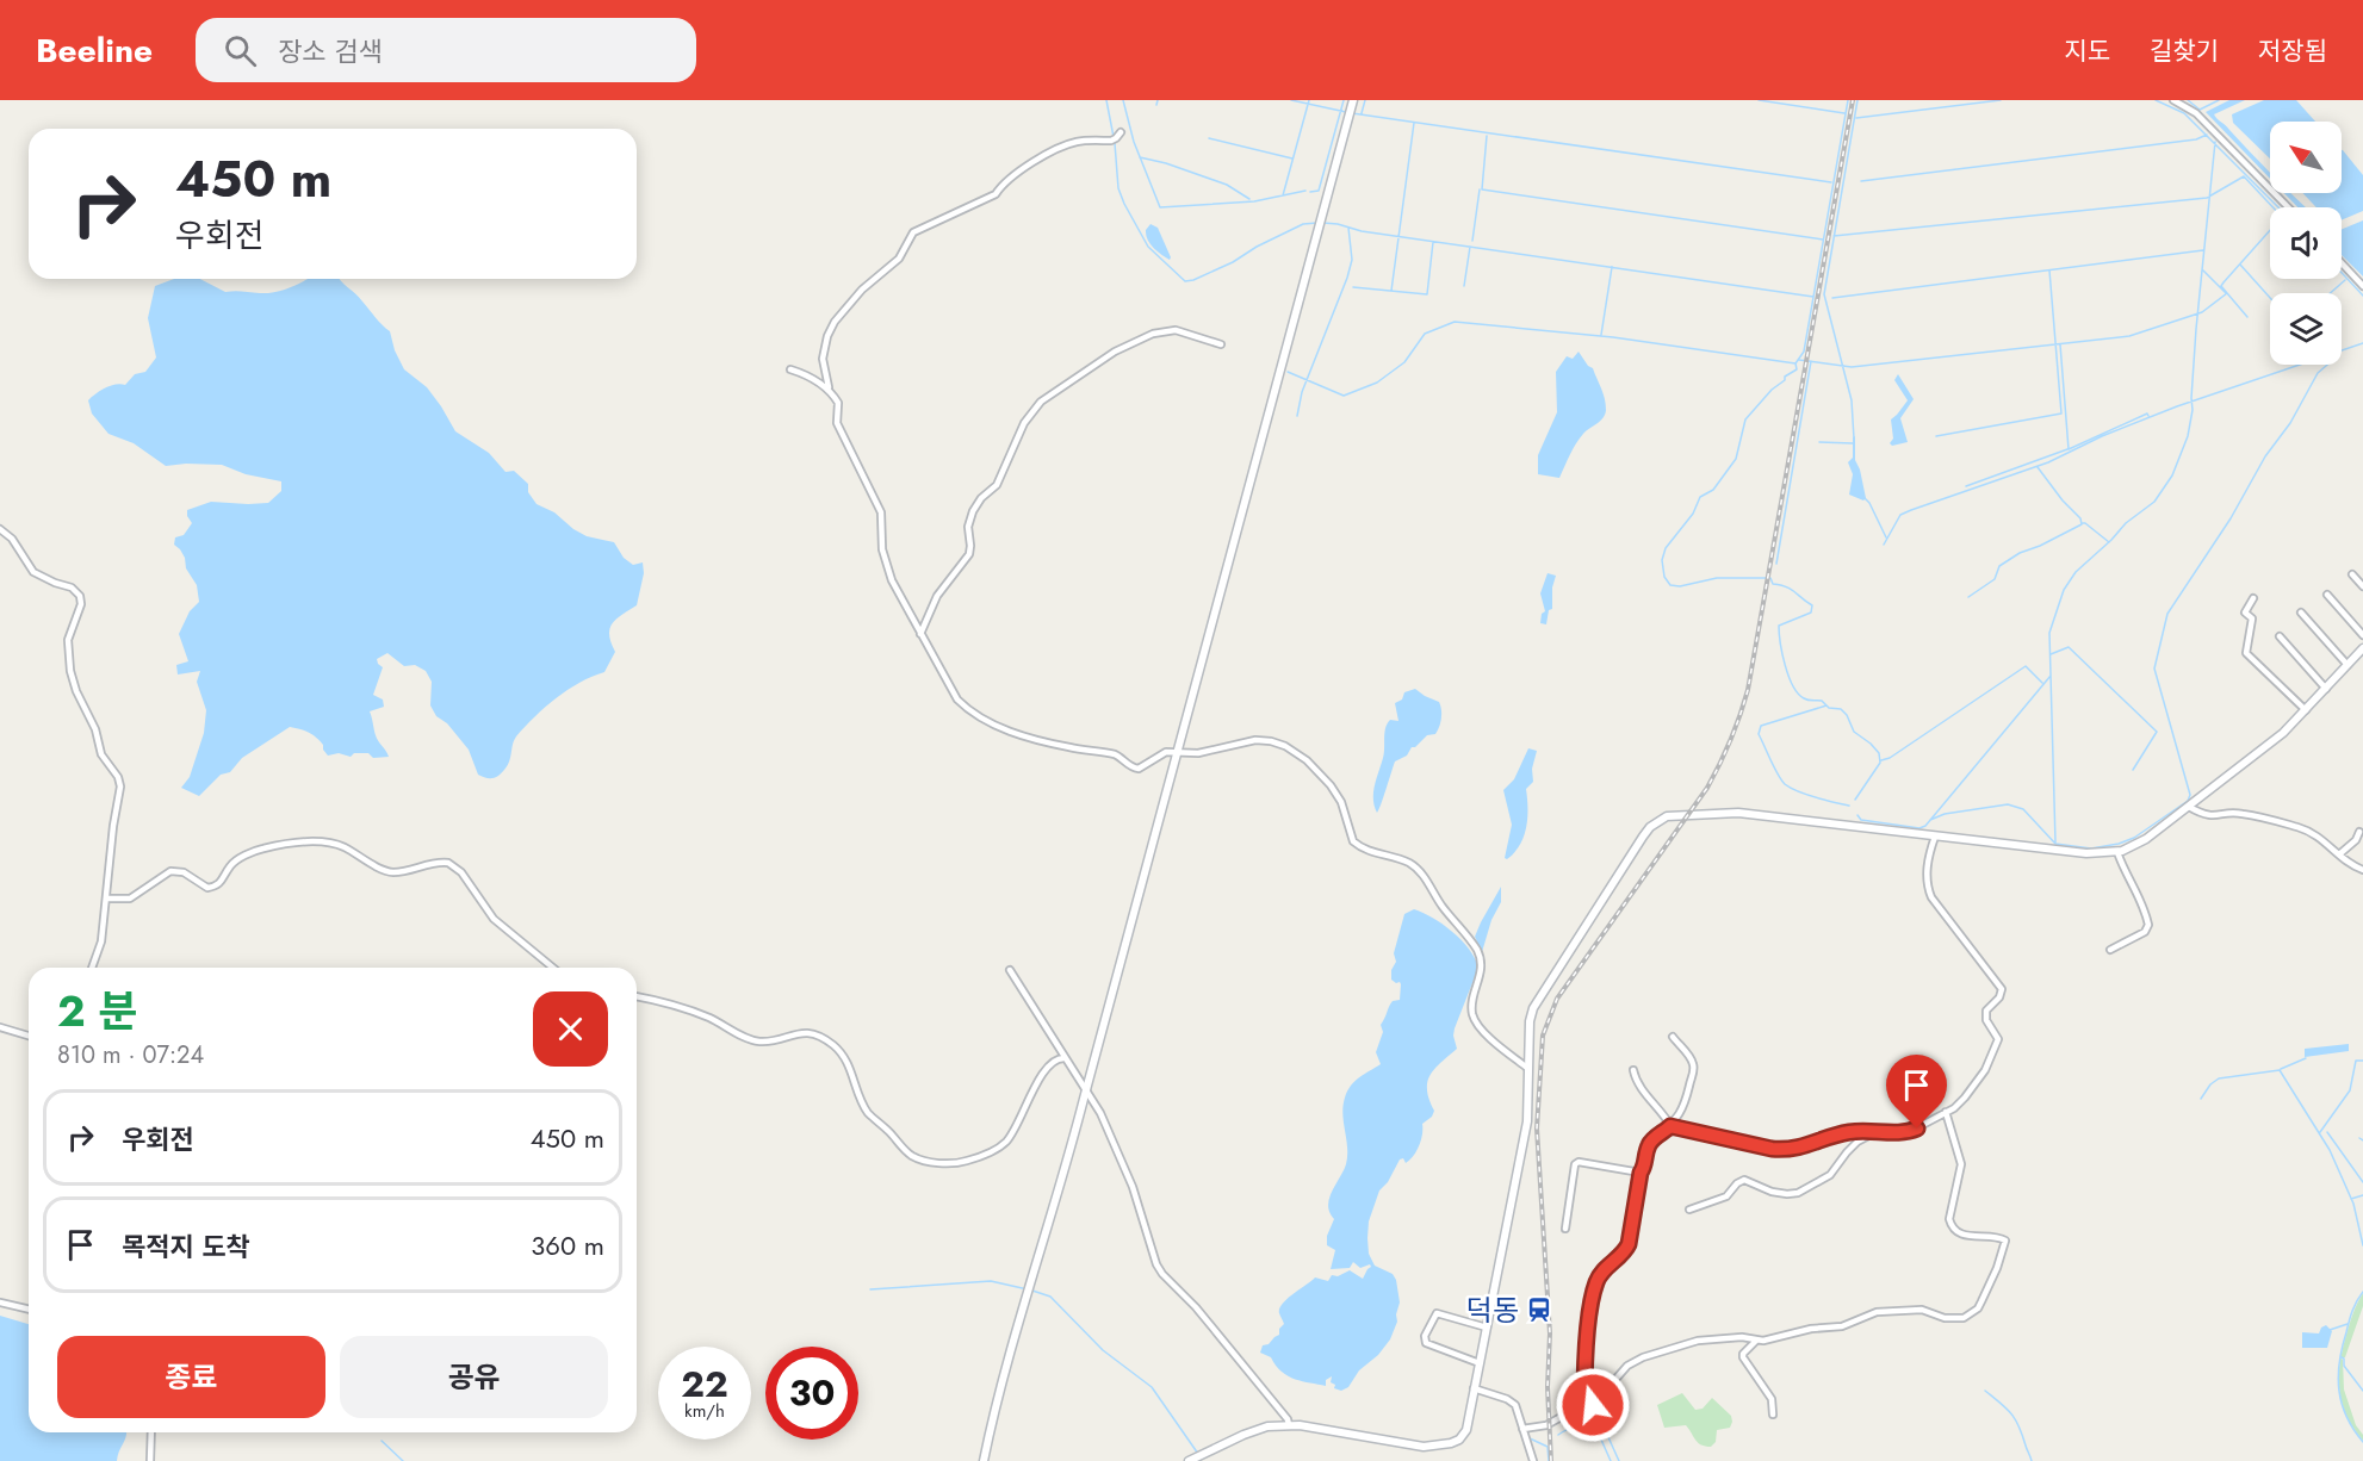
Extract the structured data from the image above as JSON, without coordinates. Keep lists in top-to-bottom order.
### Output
{
  "places": {
    "station": ["덕동"]
  },
  "north": "top left",
  "page": {
    "header": "Beeline",
    "search": "장소 검색",
    "nav": ["지도", "길찾기", "저장됨"],
    "turn": ["450 m", "우회전"],
    "heading": ["2 분", "810 m · 07:24"],
    "list": [
      {
        "name": "우회전",
        "value": "450 m"
      },
      {
        "name": "목적지 도착",
        "value": "360 m"
      }
    ],
    "buttons": ["종료", "공유"],
    "speed": "22 km/h",
    "limit": "30"
  }
}
